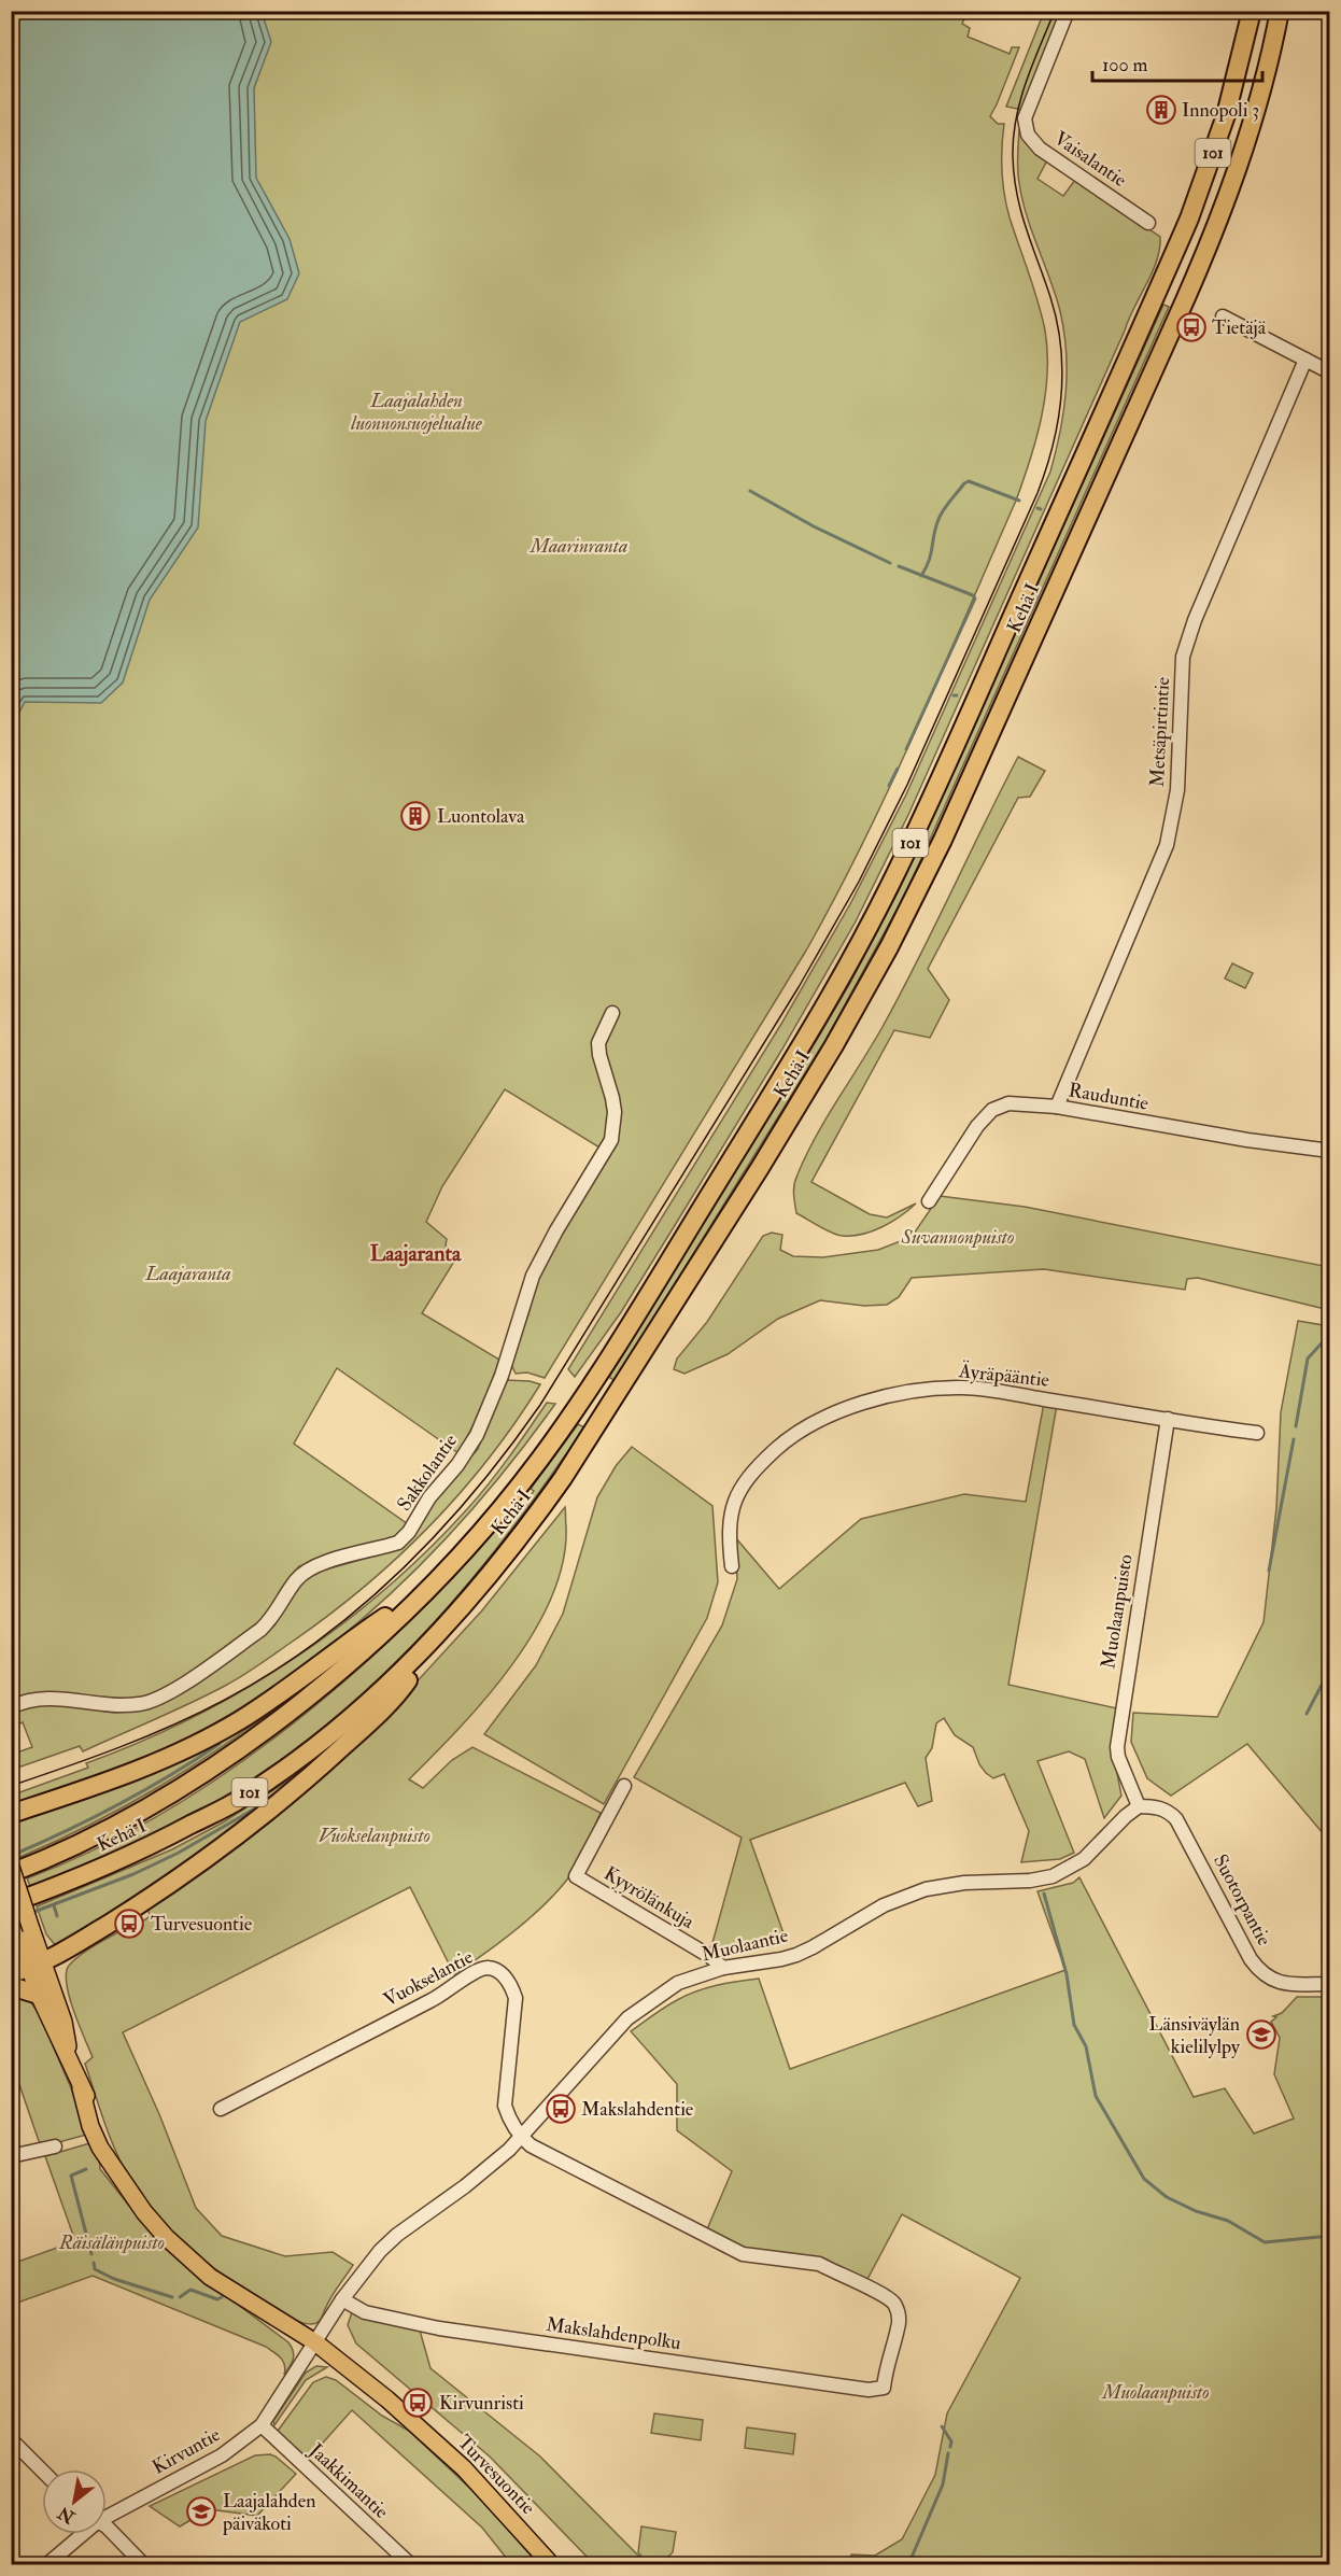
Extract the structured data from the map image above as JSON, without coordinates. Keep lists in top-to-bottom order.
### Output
{
  "streets": {
    "highway": ["101", "Kehä I"],
    "main road": ["Turvesuontie"],
    "street": [
      "Vaisalantie",
      "Metsäpirtintie",
      "Rauduntie",
      "Äyräpääntie",
      "Sakkolantie",
      "Muolaanpuisto",
      "Kyyrölänkuja",
      "Suotorpantie",
      "Muolaantie",
      "Vuokselantie",
      "Makslahdenpolku",
      "Kirvuntie",
      "Jaakkimantie"
    ]
  },
  "crossings": [
    ["Metsäpirtintie", "Rauduntie"],
    ["Äyräpääntie", "Muolaanpuisto"],
    ["Muolaanpuisto", "Suotorpantie"],
    ["Muolaanpuisto", "Muolaantie"],
    ["Kyyrölänkuja", "Muolaantie"],
    ["Suotorpantie", "Muolaantie"],
    ["Muolaantie", "Vuokselantie"],
    ["Muolaantie", "Makslahdenpolku"],
    ["Muolaantie", "Kirvuntie"],
    ["Muolaantie", "Turvesuontie"],
    ["Vuokselantie", "Makslahdenpolku"],
    ["Kirvuntie", "Turvesuontie"],
    ["Kirvuntie", "Jaakkimantie"]
  ],
  "districts": ["Laajaranta"],
  "parks": [
    "Laajalahden luonnonsuojelualue",
    "Maarinranta",
    "Suvannonpuisto",
    "Laajaranta",
    "Vuokselanpuisto",
    "Räisälänpuisto",
    "Muolaanpuisto"
  ],
  "places": {
    "building": ["Innopoli 3", "Luontolava"],
    "bus stop": [
      "Tietäjä",
      "Turvesuontie",
      "Makslahdentie",
      "Kirvunristi"
    ],
    "school or university": ["Länsiväylän kielilylpy", "Laajalahden päiväkoti"]
  },
  "scale_bar": "100 m",
  "north": "bottom left"
}
